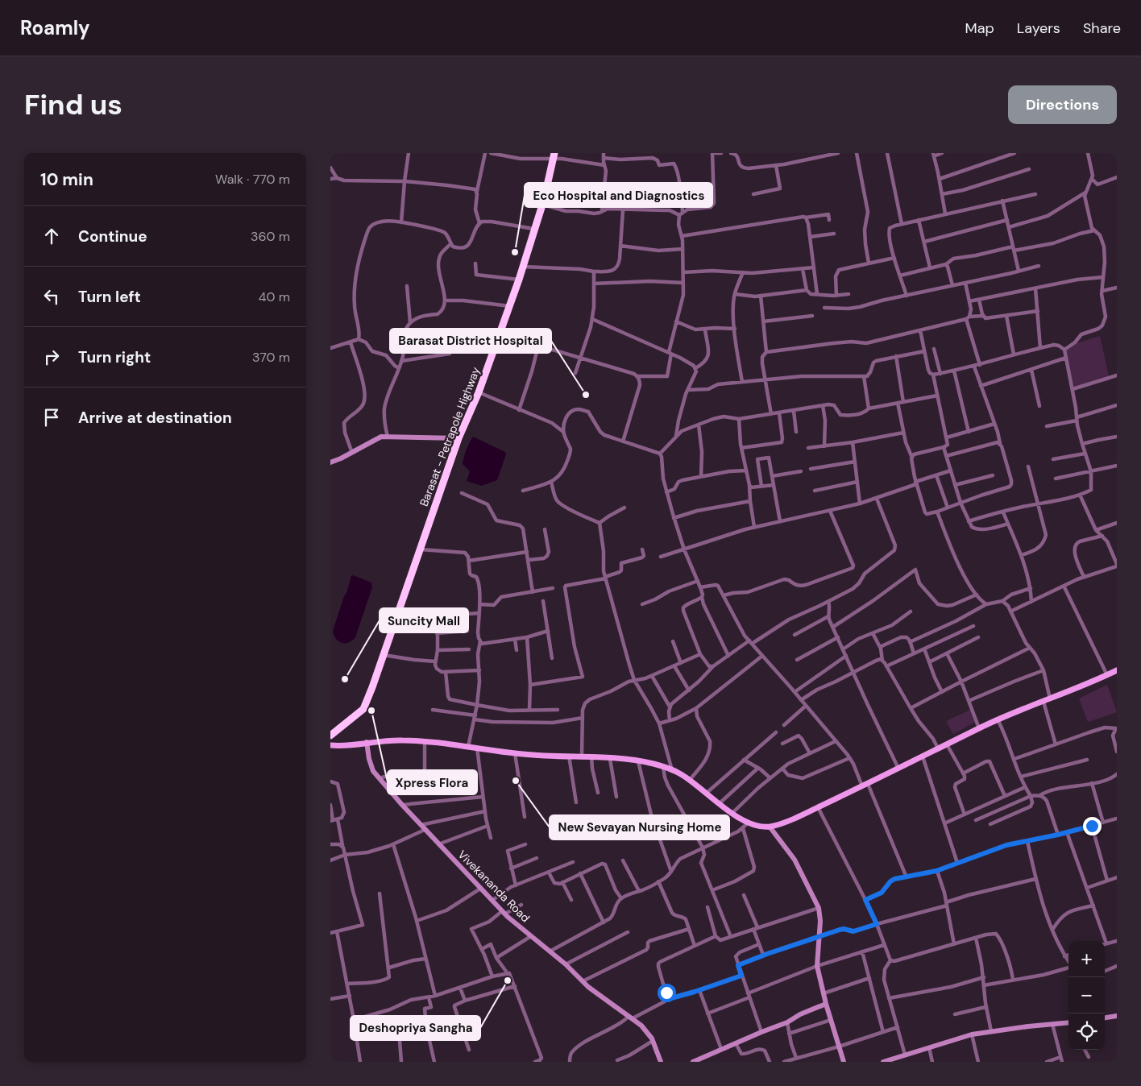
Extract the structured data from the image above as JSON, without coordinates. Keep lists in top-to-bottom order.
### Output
{
  "streets": {
    "highway": ["Barasat - Petrapole Highway"],
    "street": ["Vivekananda Road"]
  },
  "places": [
    "Eco Hospital and Diagnostics",
    "Barasat District Hospital",
    "Suncity Mall",
    "Xpress Flora",
    "New Sevayan Nursing Home",
    "Deshopriya Sangha"
  ],
  "page": {
    "header": "Roamly",
    "nav": ["Map", "Layers", "Share"],
    "buttons": "Directions",
    "title": "Find us",
    "heading": ["10 min", "Walk · 770 m"],
    "list": [
      ["Continue", "360 m"],
      ["Turn left", "40 m"],
      ["Turn right", "370 m"],
      "Arrive at destination"
    ],
    "map_buttons": ["+", "−"]
  }
}
